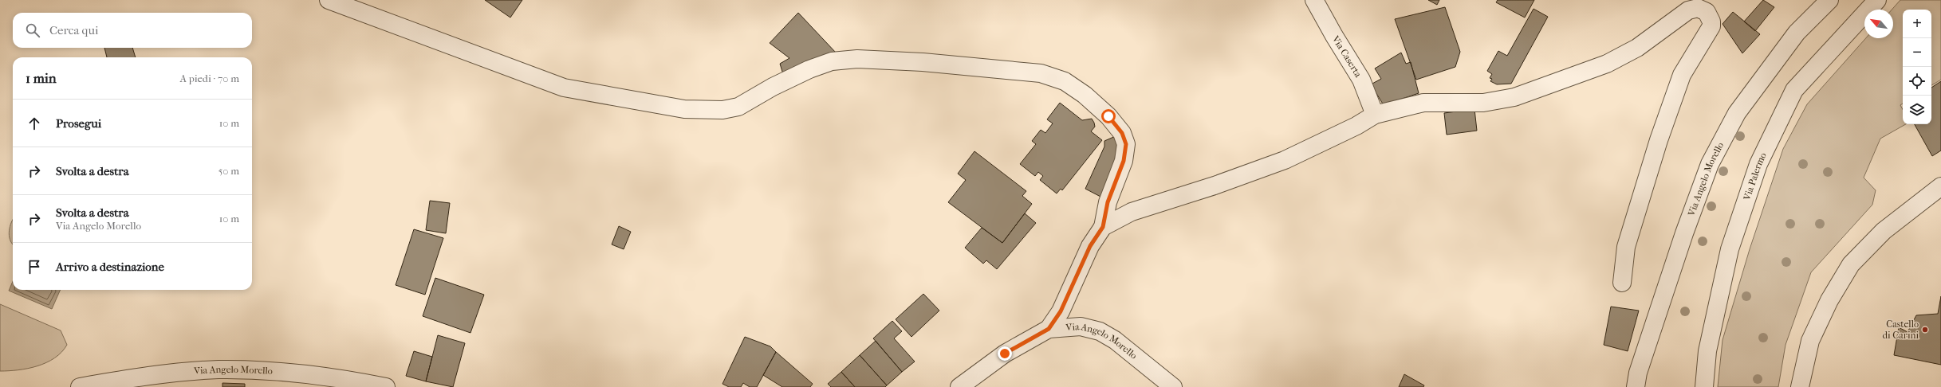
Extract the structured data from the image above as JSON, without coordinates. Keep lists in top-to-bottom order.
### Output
{
  "streets": {
    "street": ["Via Caserta", "Via Palermo", "Via Angelo Morello"]
  },
  "places": ["Castello di Carini"],
  "north": "top left",
  "page": {
    "map_buttons": ["+", "−"],
    "search": "Cerca qui",
    "heading": ["1 min", "A piedi · 70 m"],
    "list": [
      ["Prosegui", "10 m"],
      ["Svolta a destra", "50 m"],
      ["Svolta a destra", "Via Angelo Morello", "10 m"],
      "Arrivo a destinazione"
    ]
  }
}
